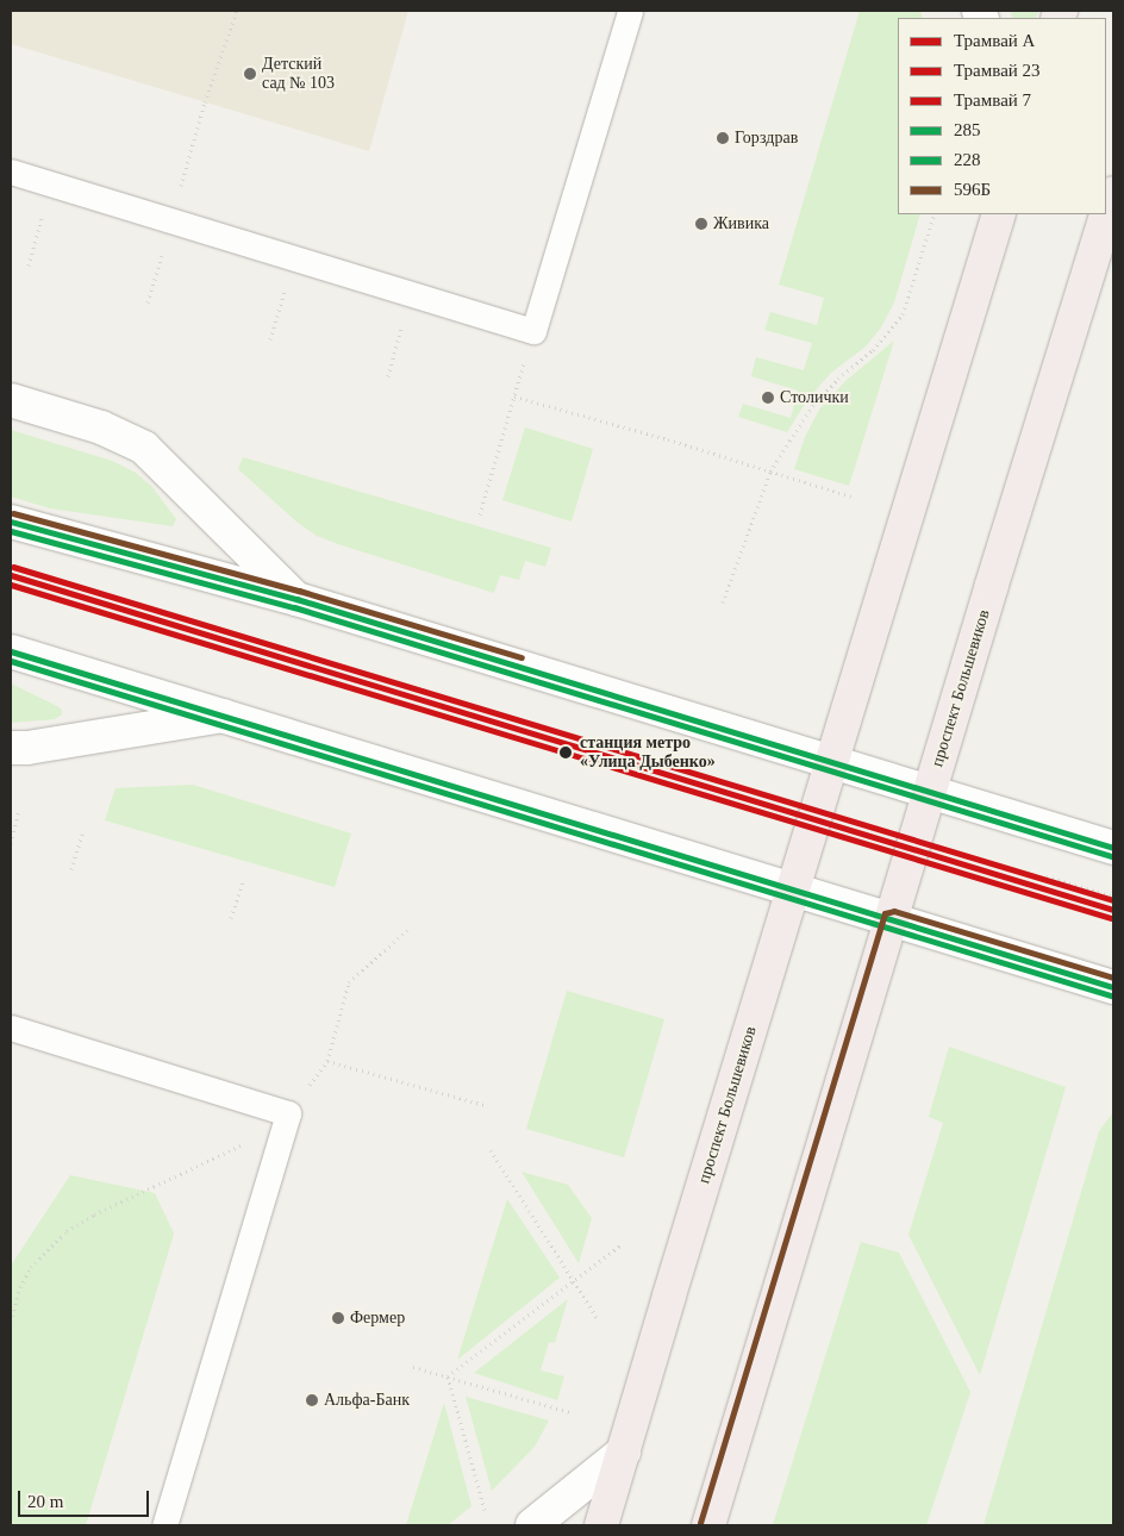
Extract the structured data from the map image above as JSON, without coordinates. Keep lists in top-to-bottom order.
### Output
{
  "streets": {
    "main road": ["проспект Большевиков"]
  },
  "places": [
    "Детский сад № 103",
    "Горздрав",
    "Живика",
    "Столички",
    "станция метро «Улица Дыбенко»",
    "Фермер",
    "Альфа-Банк"
  ],
  "lines": [
    "transit line 596Б",
    "transit line 285",
    "transit line 228",
    "tram line 7",
    "tram line А",
    "tram line 23"
  ],
  "legend": [
    "Трамвай А",
    "Трамвай 23",
    "Трамвай 7",
    "285",
    "228",
    "596Б"
  ],
  "scale_bar": "20 m"
}
